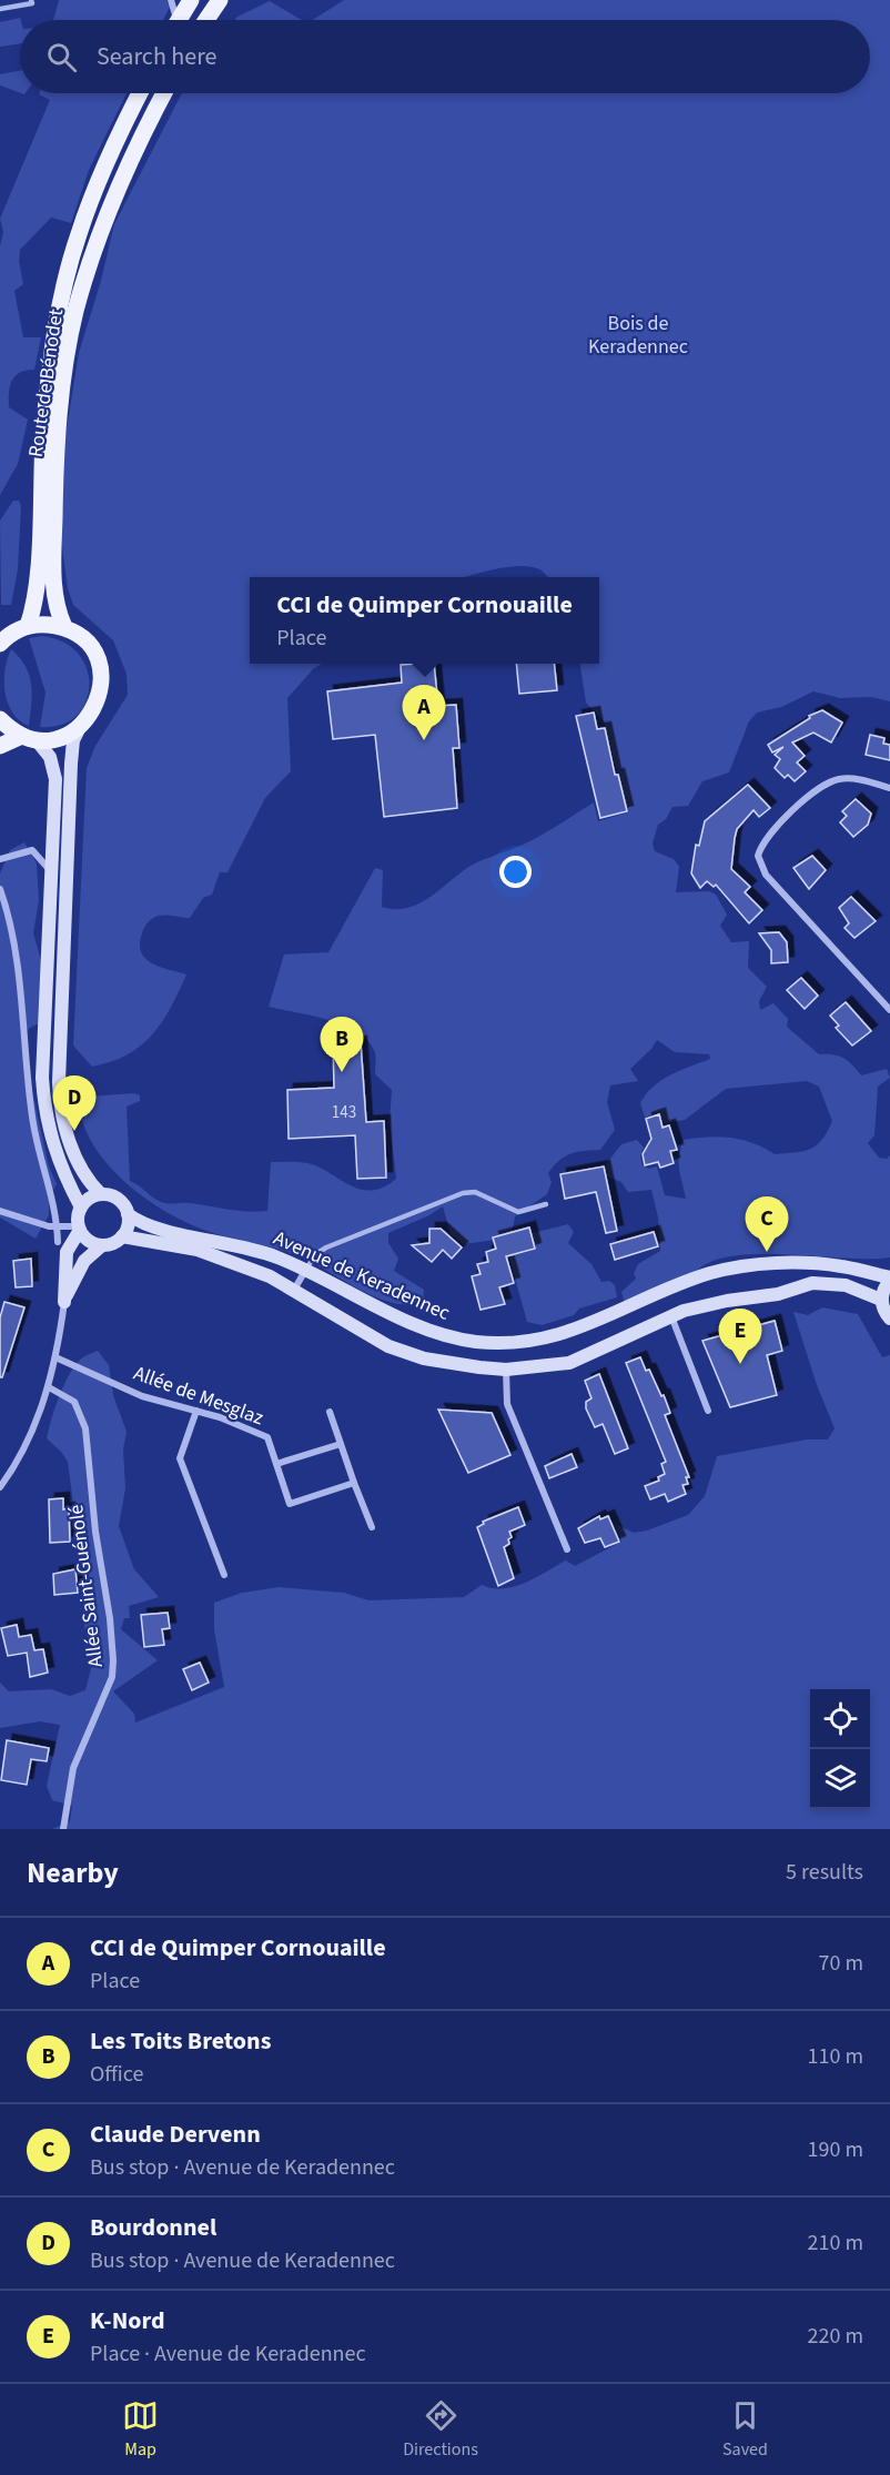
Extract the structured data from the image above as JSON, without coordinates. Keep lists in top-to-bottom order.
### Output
{
  "streets": {
    "main road": ["Route de Bénodet"],
    "street": ["Avenue de Keradennec", "Allée de Mesglaz", "Allée Saint-Guénolé"]
  },
  "parks": ["Bois de Keradennec"],
  "house_numbers": ["143"],
  "page": {
    "search": "Search here",
    "popup": ["CCI de Quimper Cornouaille", "Place"],
    "pins": [
      "A",
      "B",
      "D",
      "C",
      "E"
    ],
    "heading": ["Nearby", "5 results"],
    "list": [
      {
        "mark": "A",
        "name": "CCI de Quimper Cornouaille",
        "note": "Place",
        "value": "70 m"
      },
      {
        "mark": "B",
        "name": "Les Toits Bretons",
        "note": "Office",
        "value": "110 m"
      },
      {
        "mark": "C",
        "name": "Claude Dervenn",
        "note": "Bus stop · Avenue de Keradennec",
        "value": "190 m"
      },
      {
        "mark": "D",
        "name": "Bourdonnel",
        "note": "Bus stop · Avenue de Keradennec",
        "value": "210 m"
      },
      {
        "mark": "E",
        "name": "K-Nord",
        "note": "Place · Avenue de Keradennec",
        "value": "220 m"
      }
    ],
    "nav": ["Map", "Directions", "Saved"]
  }
}
